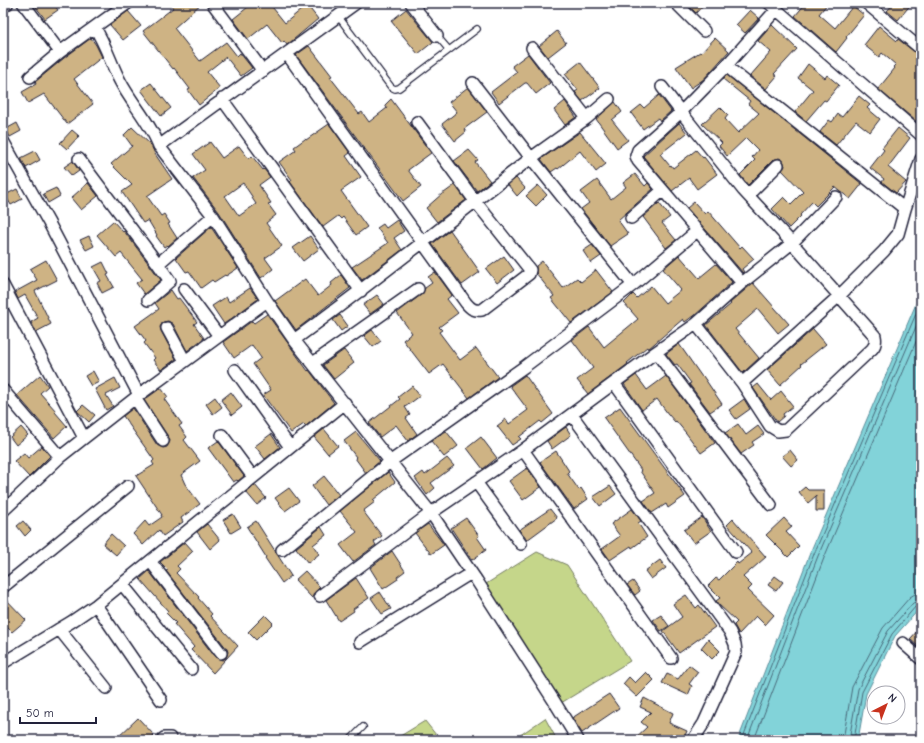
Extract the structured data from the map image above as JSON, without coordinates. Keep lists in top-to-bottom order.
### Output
{
  "scale_bar": "50 m",
  "north": "top right"
}
